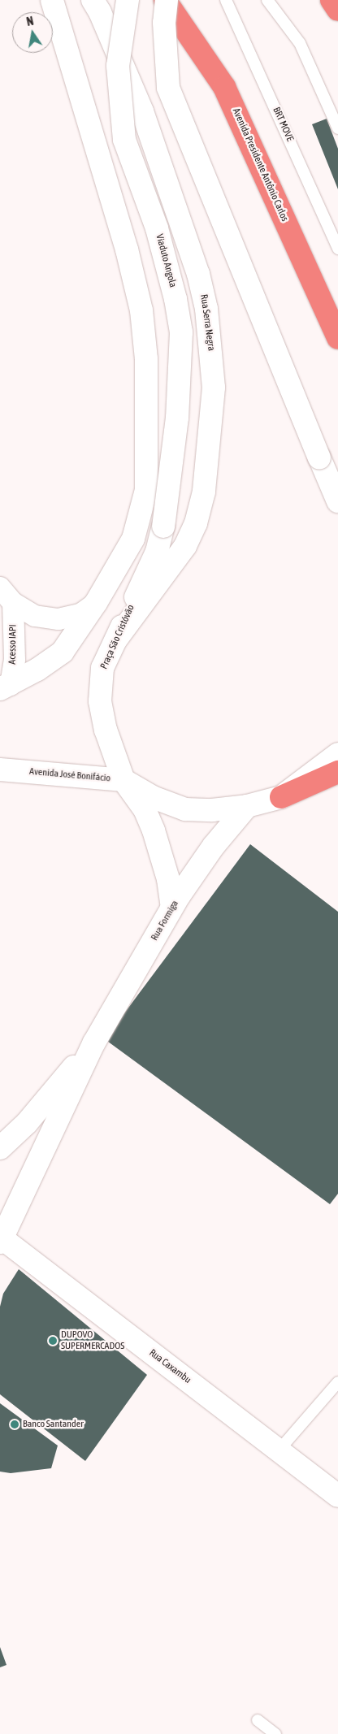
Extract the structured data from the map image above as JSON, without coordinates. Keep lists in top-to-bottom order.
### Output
{
  "streets": {
    "highway": ["Avenida Presidente Antônio Carlos"],
    "street": [
      "Viaduto Angola",
      "Rua Serra Negra",
      "Praça São Cristóvão",
      "Acesso IAPI",
      "Avenida José Bonifácio",
      "Rua Formiga",
      "Rua Caxambu"
    ],
    "lane": ["BRT MOVE"]
  },
  "crossings": [
    ["Viaduto Angola", "Praça São Cristóvão"],
    ["Rua Serra Negra", "Praça São Cristóvão"],
    ["Praça São Cristóvão", "Avenida José Bonifácio"],
    ["Avenida José Bonifácio", "Rua Formiga"],
    ["Rua Formiga", "Rua Caxambu"]
  ],
  "places": ["DUPOVO SUPERMERCADOS", "Banco Santander"],
  "north": "top"
}
